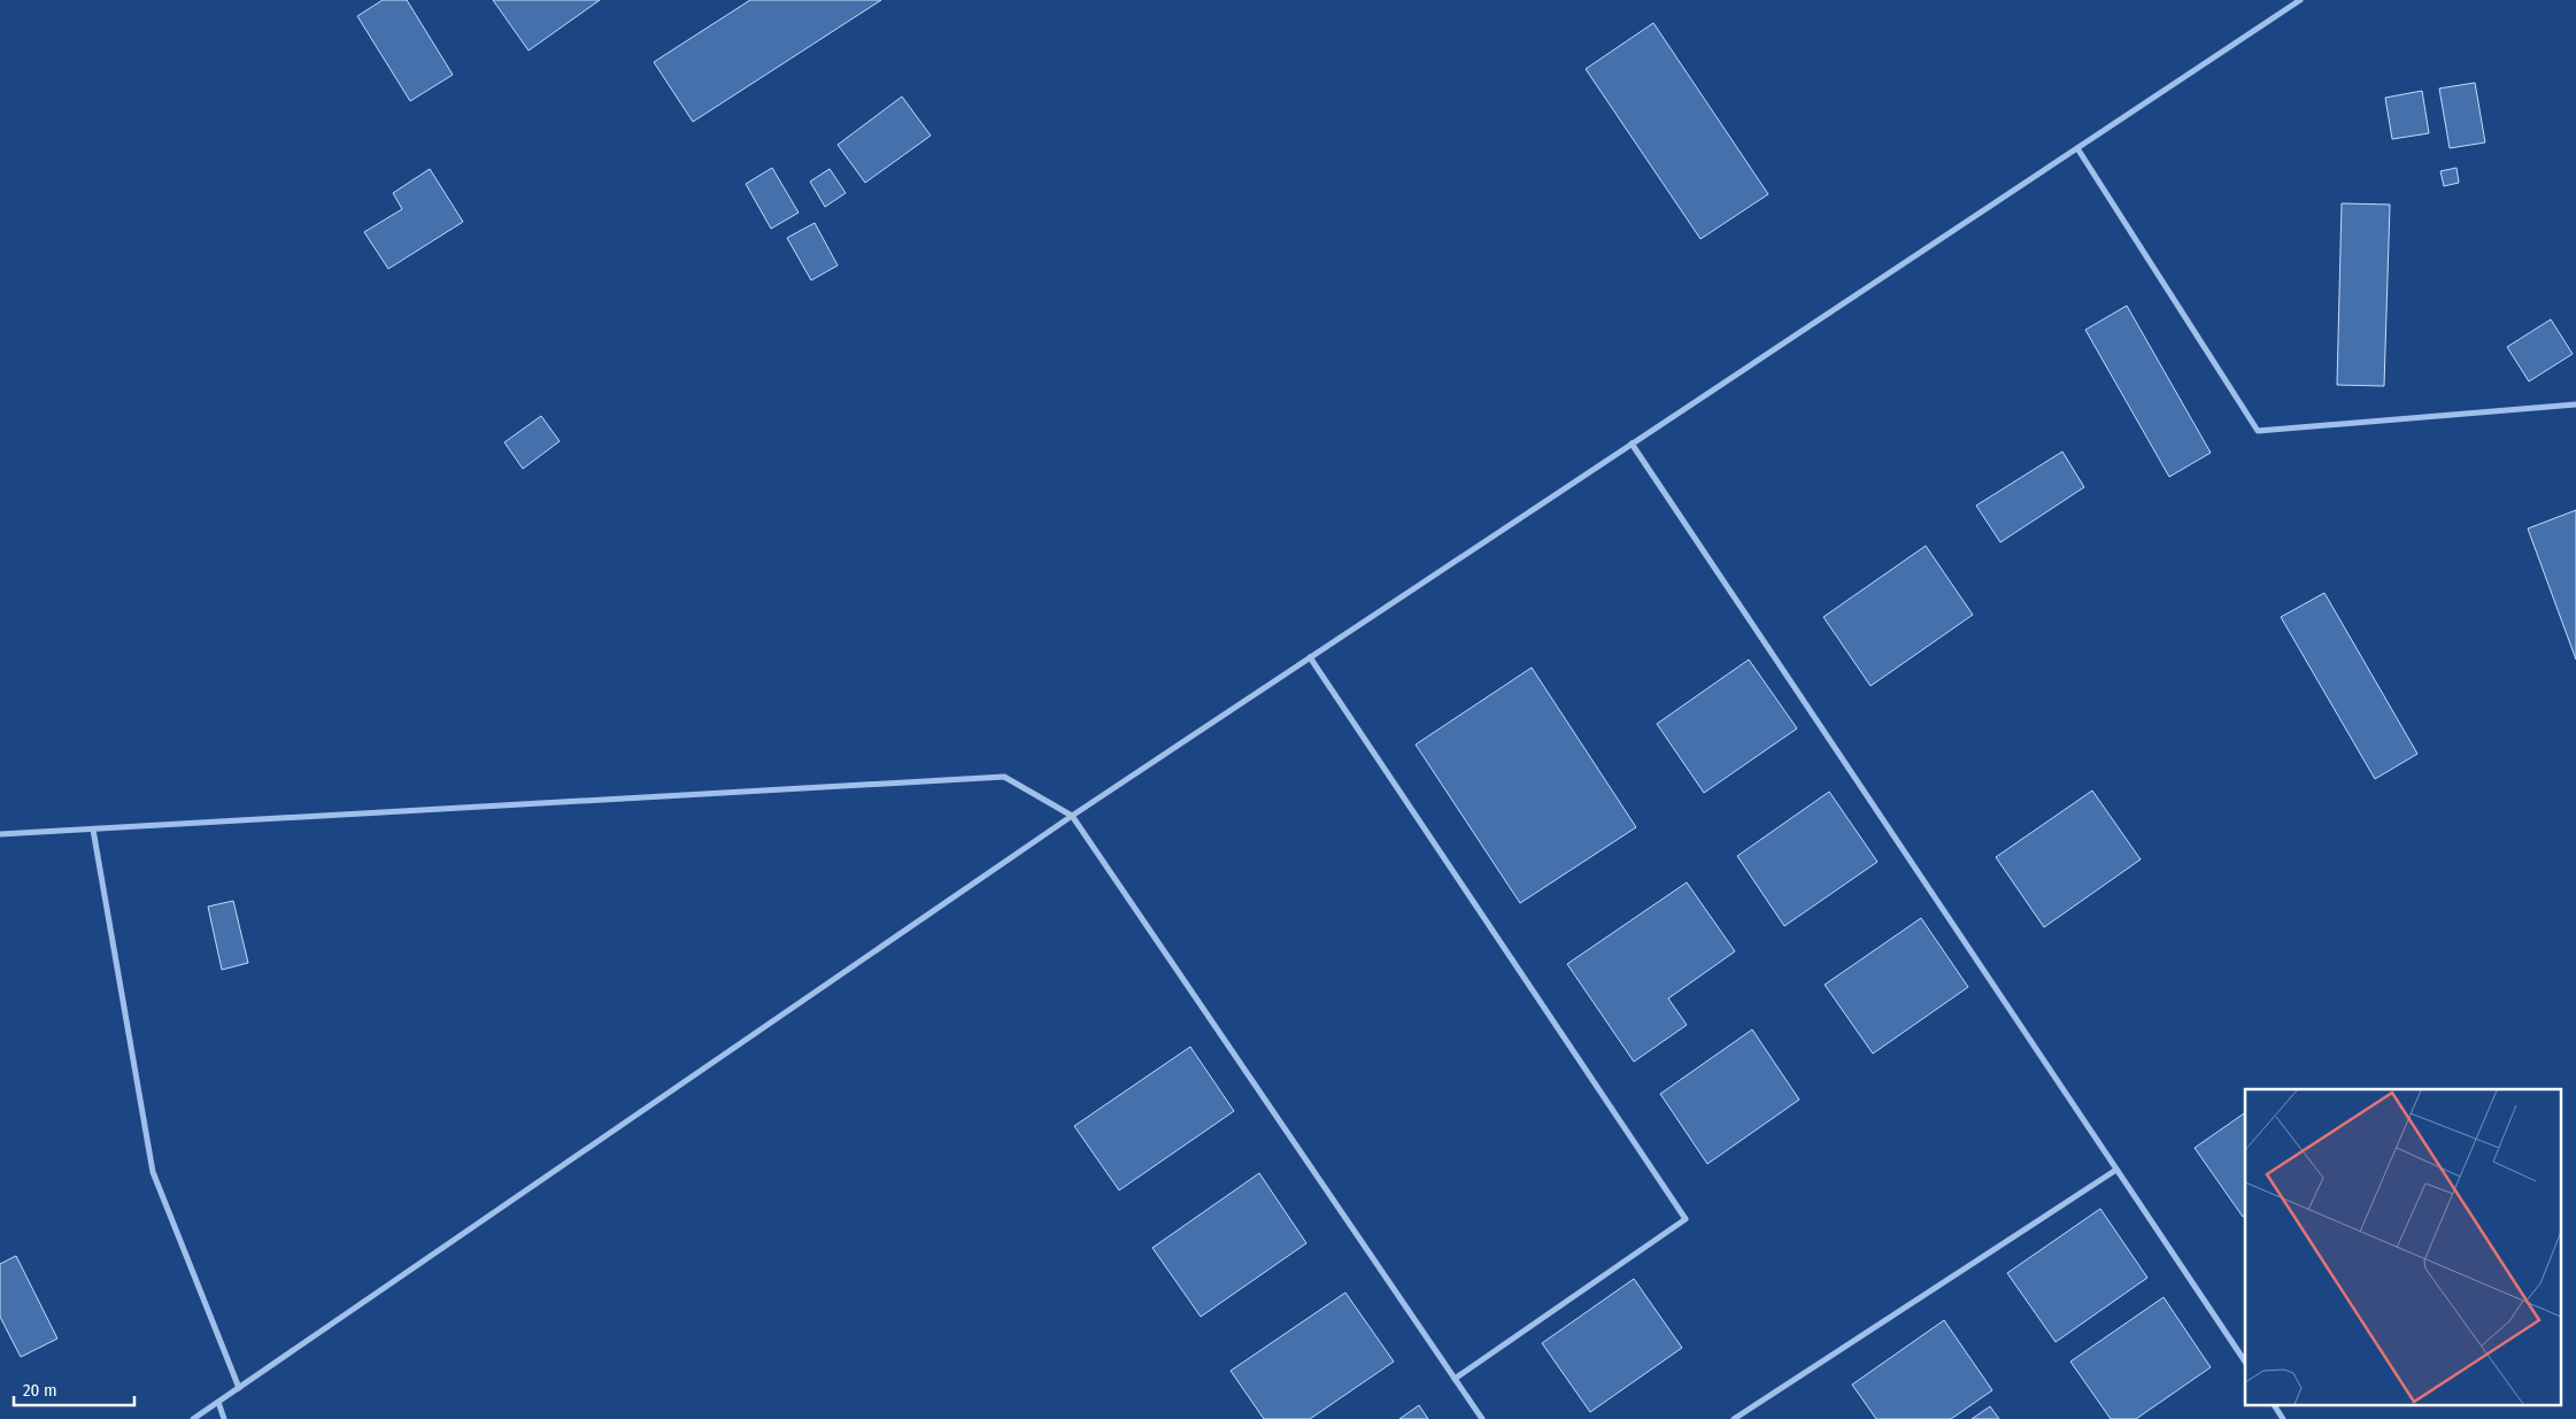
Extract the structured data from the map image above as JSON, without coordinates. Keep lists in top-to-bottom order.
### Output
{
  "scale_bar": "20 m"
}
